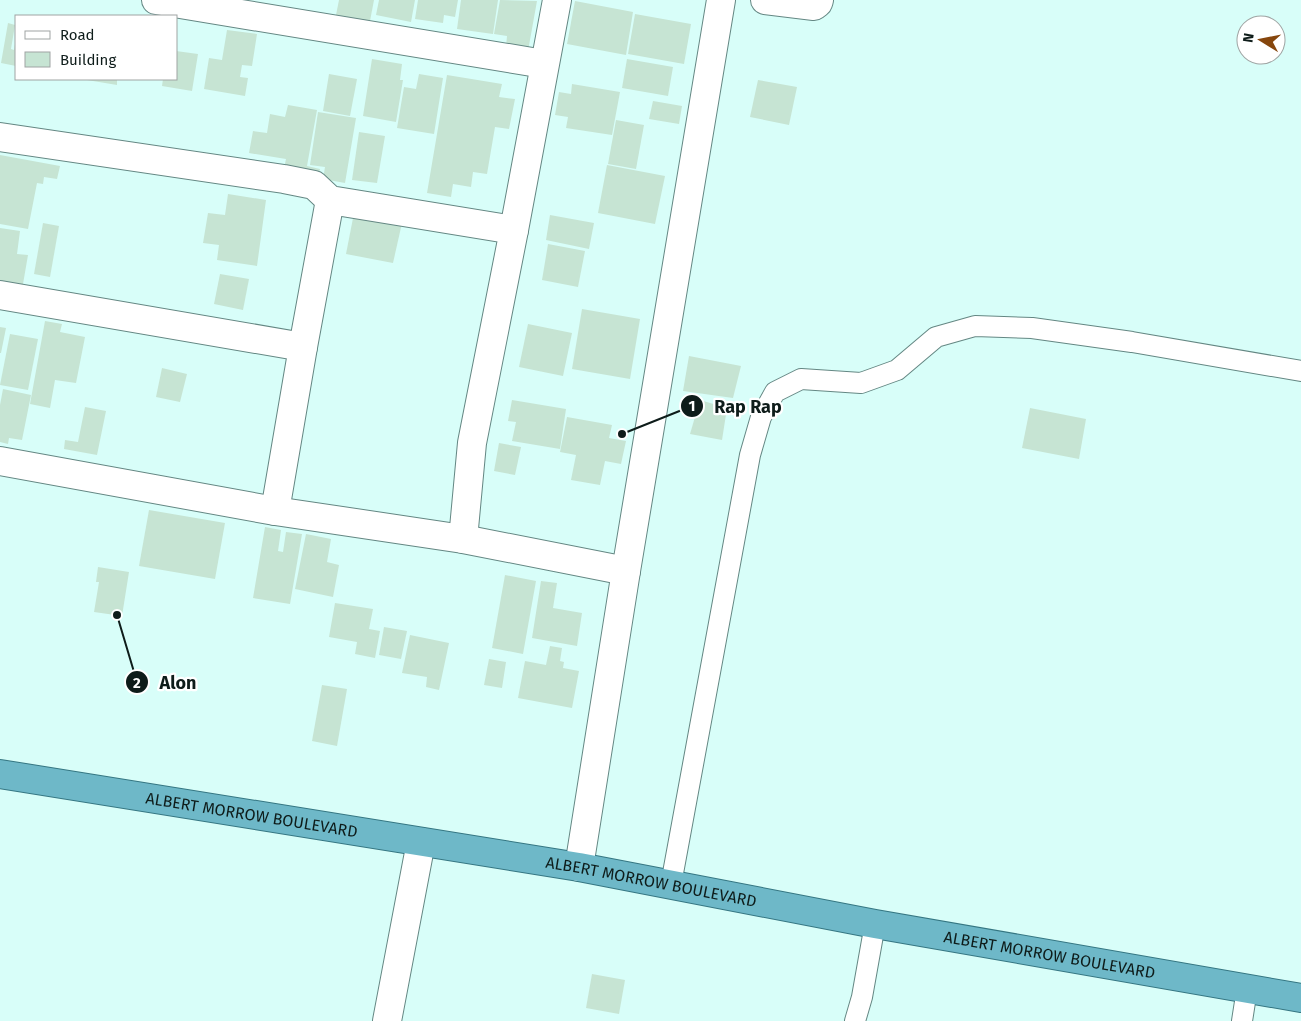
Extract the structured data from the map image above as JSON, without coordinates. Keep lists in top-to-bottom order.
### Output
{
  "streets": {
    "highway": ["ALBERT MORROW BOULEVARD"]
  },
  "places": ["Rap Rap", "Alon"],
  "legend": ["Road", "Building"],
  "north": "left"
}
